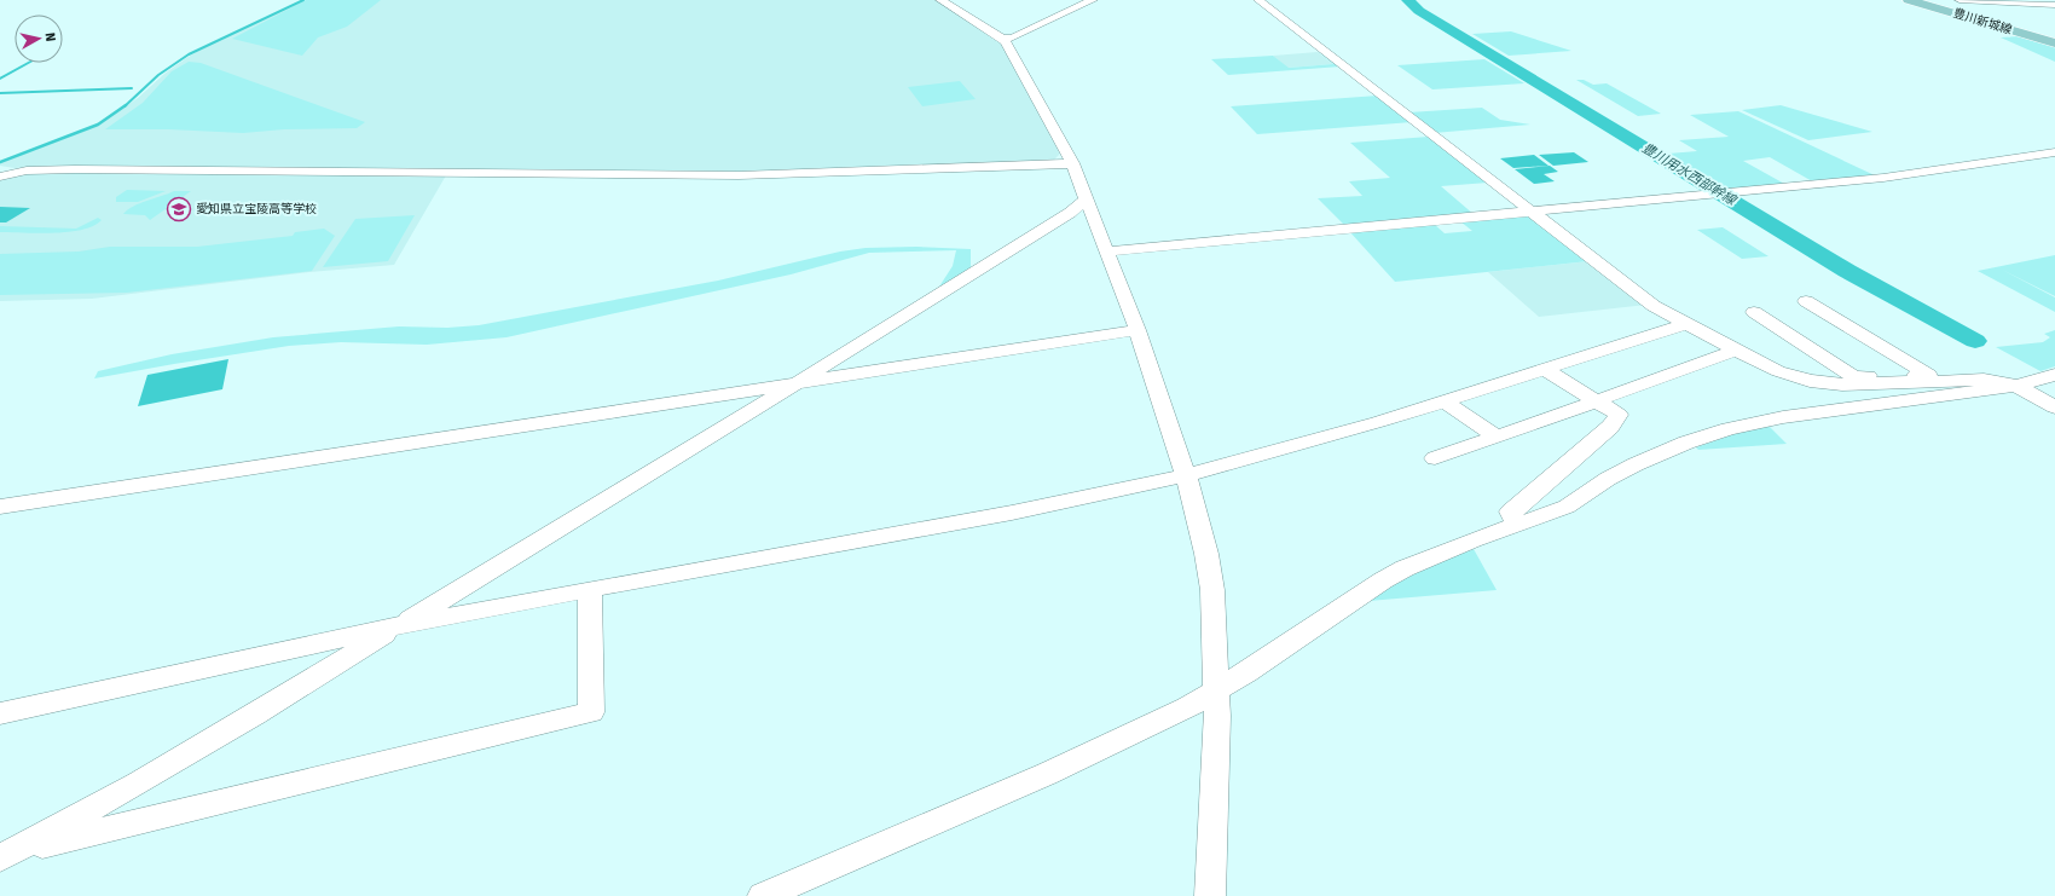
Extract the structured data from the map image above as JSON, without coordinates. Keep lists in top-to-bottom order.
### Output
{
  "streets": {
    "main road": ["豊川新城線"]
  },
  "water": ["豊川用水西部幹線"],
  "places": {
    "school or university": ["愛知県立宝陵高等学校"]
  },
  "north": "right"
}
